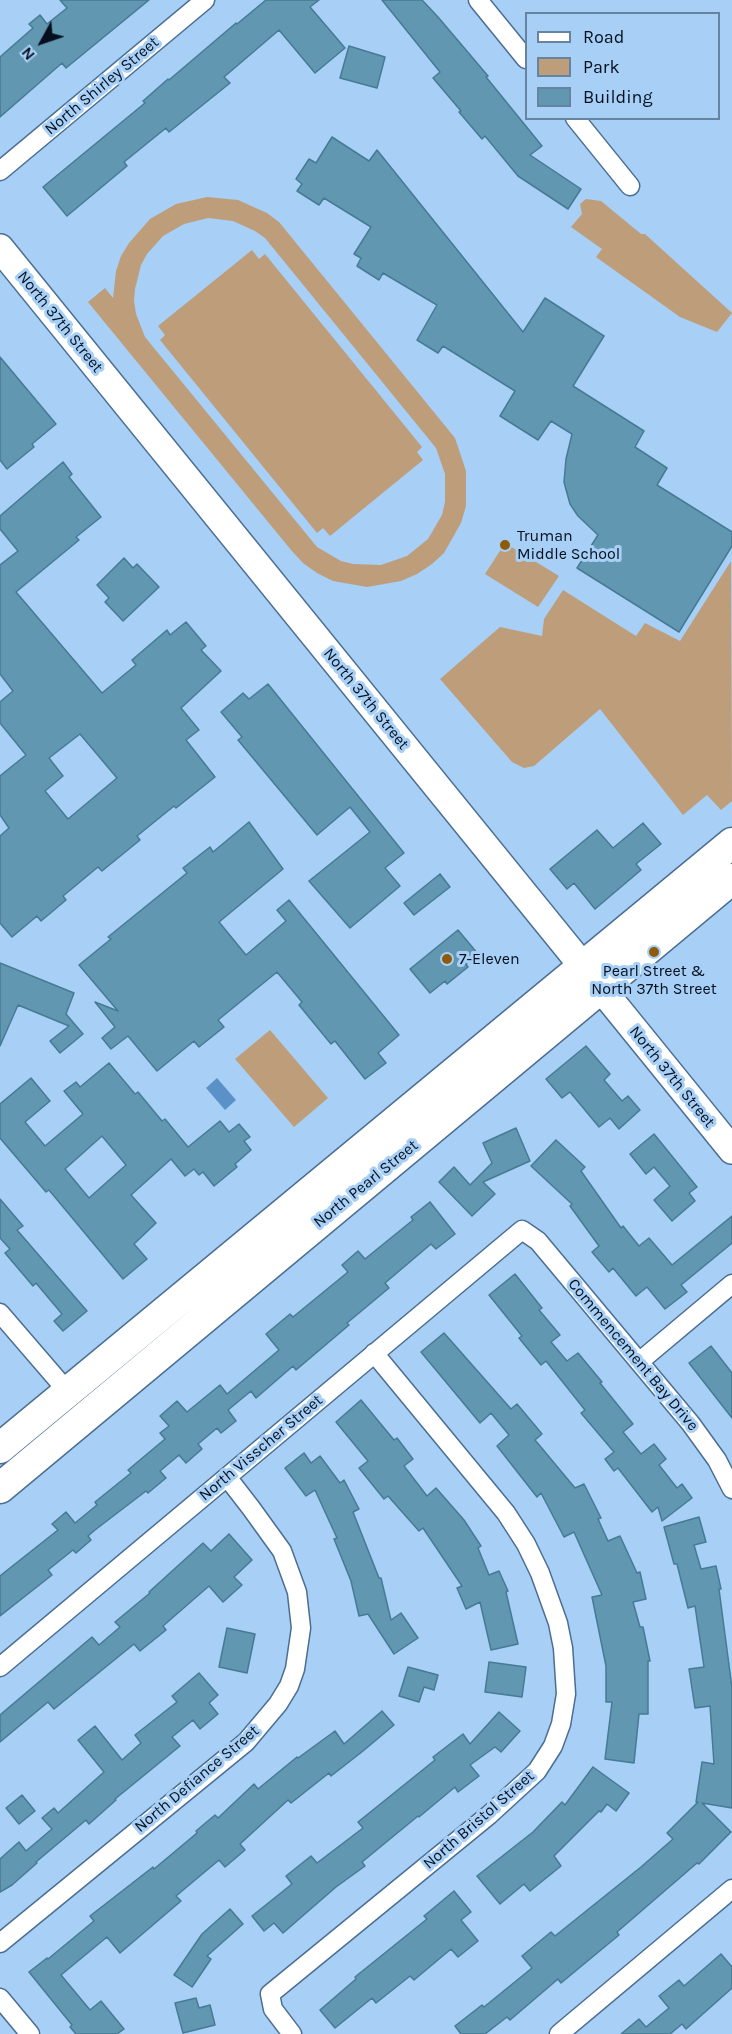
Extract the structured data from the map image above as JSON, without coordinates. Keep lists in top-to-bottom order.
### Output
{
  "streets": {
    "main road": ["North Pearl Street"],
    "street": [
      "North Shirley Street",
      "North 37th Street",
      "Commencement Bay Drive",
      "North Visscher Street",
      "North Defiance Street",
      "North Bristol Street"
    ]
  },
  "crossings": [
    ["North 37th Street", "North Pearl Street"],
    ["Commencement Bay Drive", "North Visscher Street"],
    ["North Visscher Street", "North Defiance Street"],
    ["North Visscher Street", "North Bristol Street"]
  ],
  "places": ["Truman Middle School", "Pearl Street & North 37th Street", "7-Eleven"],
  "legend": ["Road", "Park", "Building"],
  "north": "bottom left"
}
